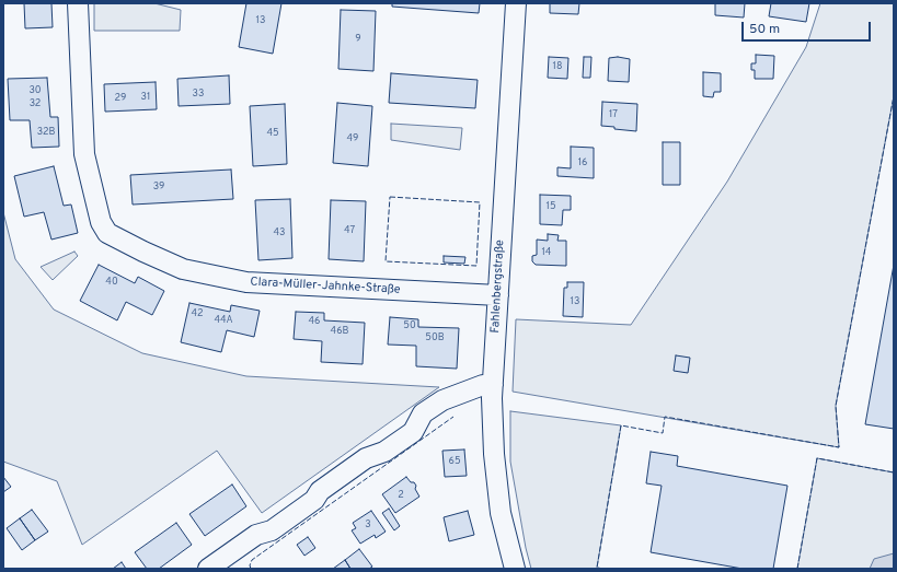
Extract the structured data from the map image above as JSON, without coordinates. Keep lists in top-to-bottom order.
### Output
{
  "streets": {
    "street": ["Clara-Müller-Jahnke-Straße", "Fahlenbergstraße"]
  },
  "crossings": [
    ["Clara-Müller-Jahnke-Straße", "Fahlenbergstraße"]
  ],
  "house_numbers": [
    "13",
    "9",
    "18",
    "30",
    "33",
    "31",
    "29",
    "32",
    "17",
    "32B",
    "45",
    "49",
    "16",
    "39",
    "15",
    "47",
    "43",
    "14",
    "40",
    "13",
    "42",
    "44A",
    "46",
    "50",
    "46B",
    "50B",
    "65",
    "2",
    "3"
  ],
  "scale_bar": "50 m"
}
